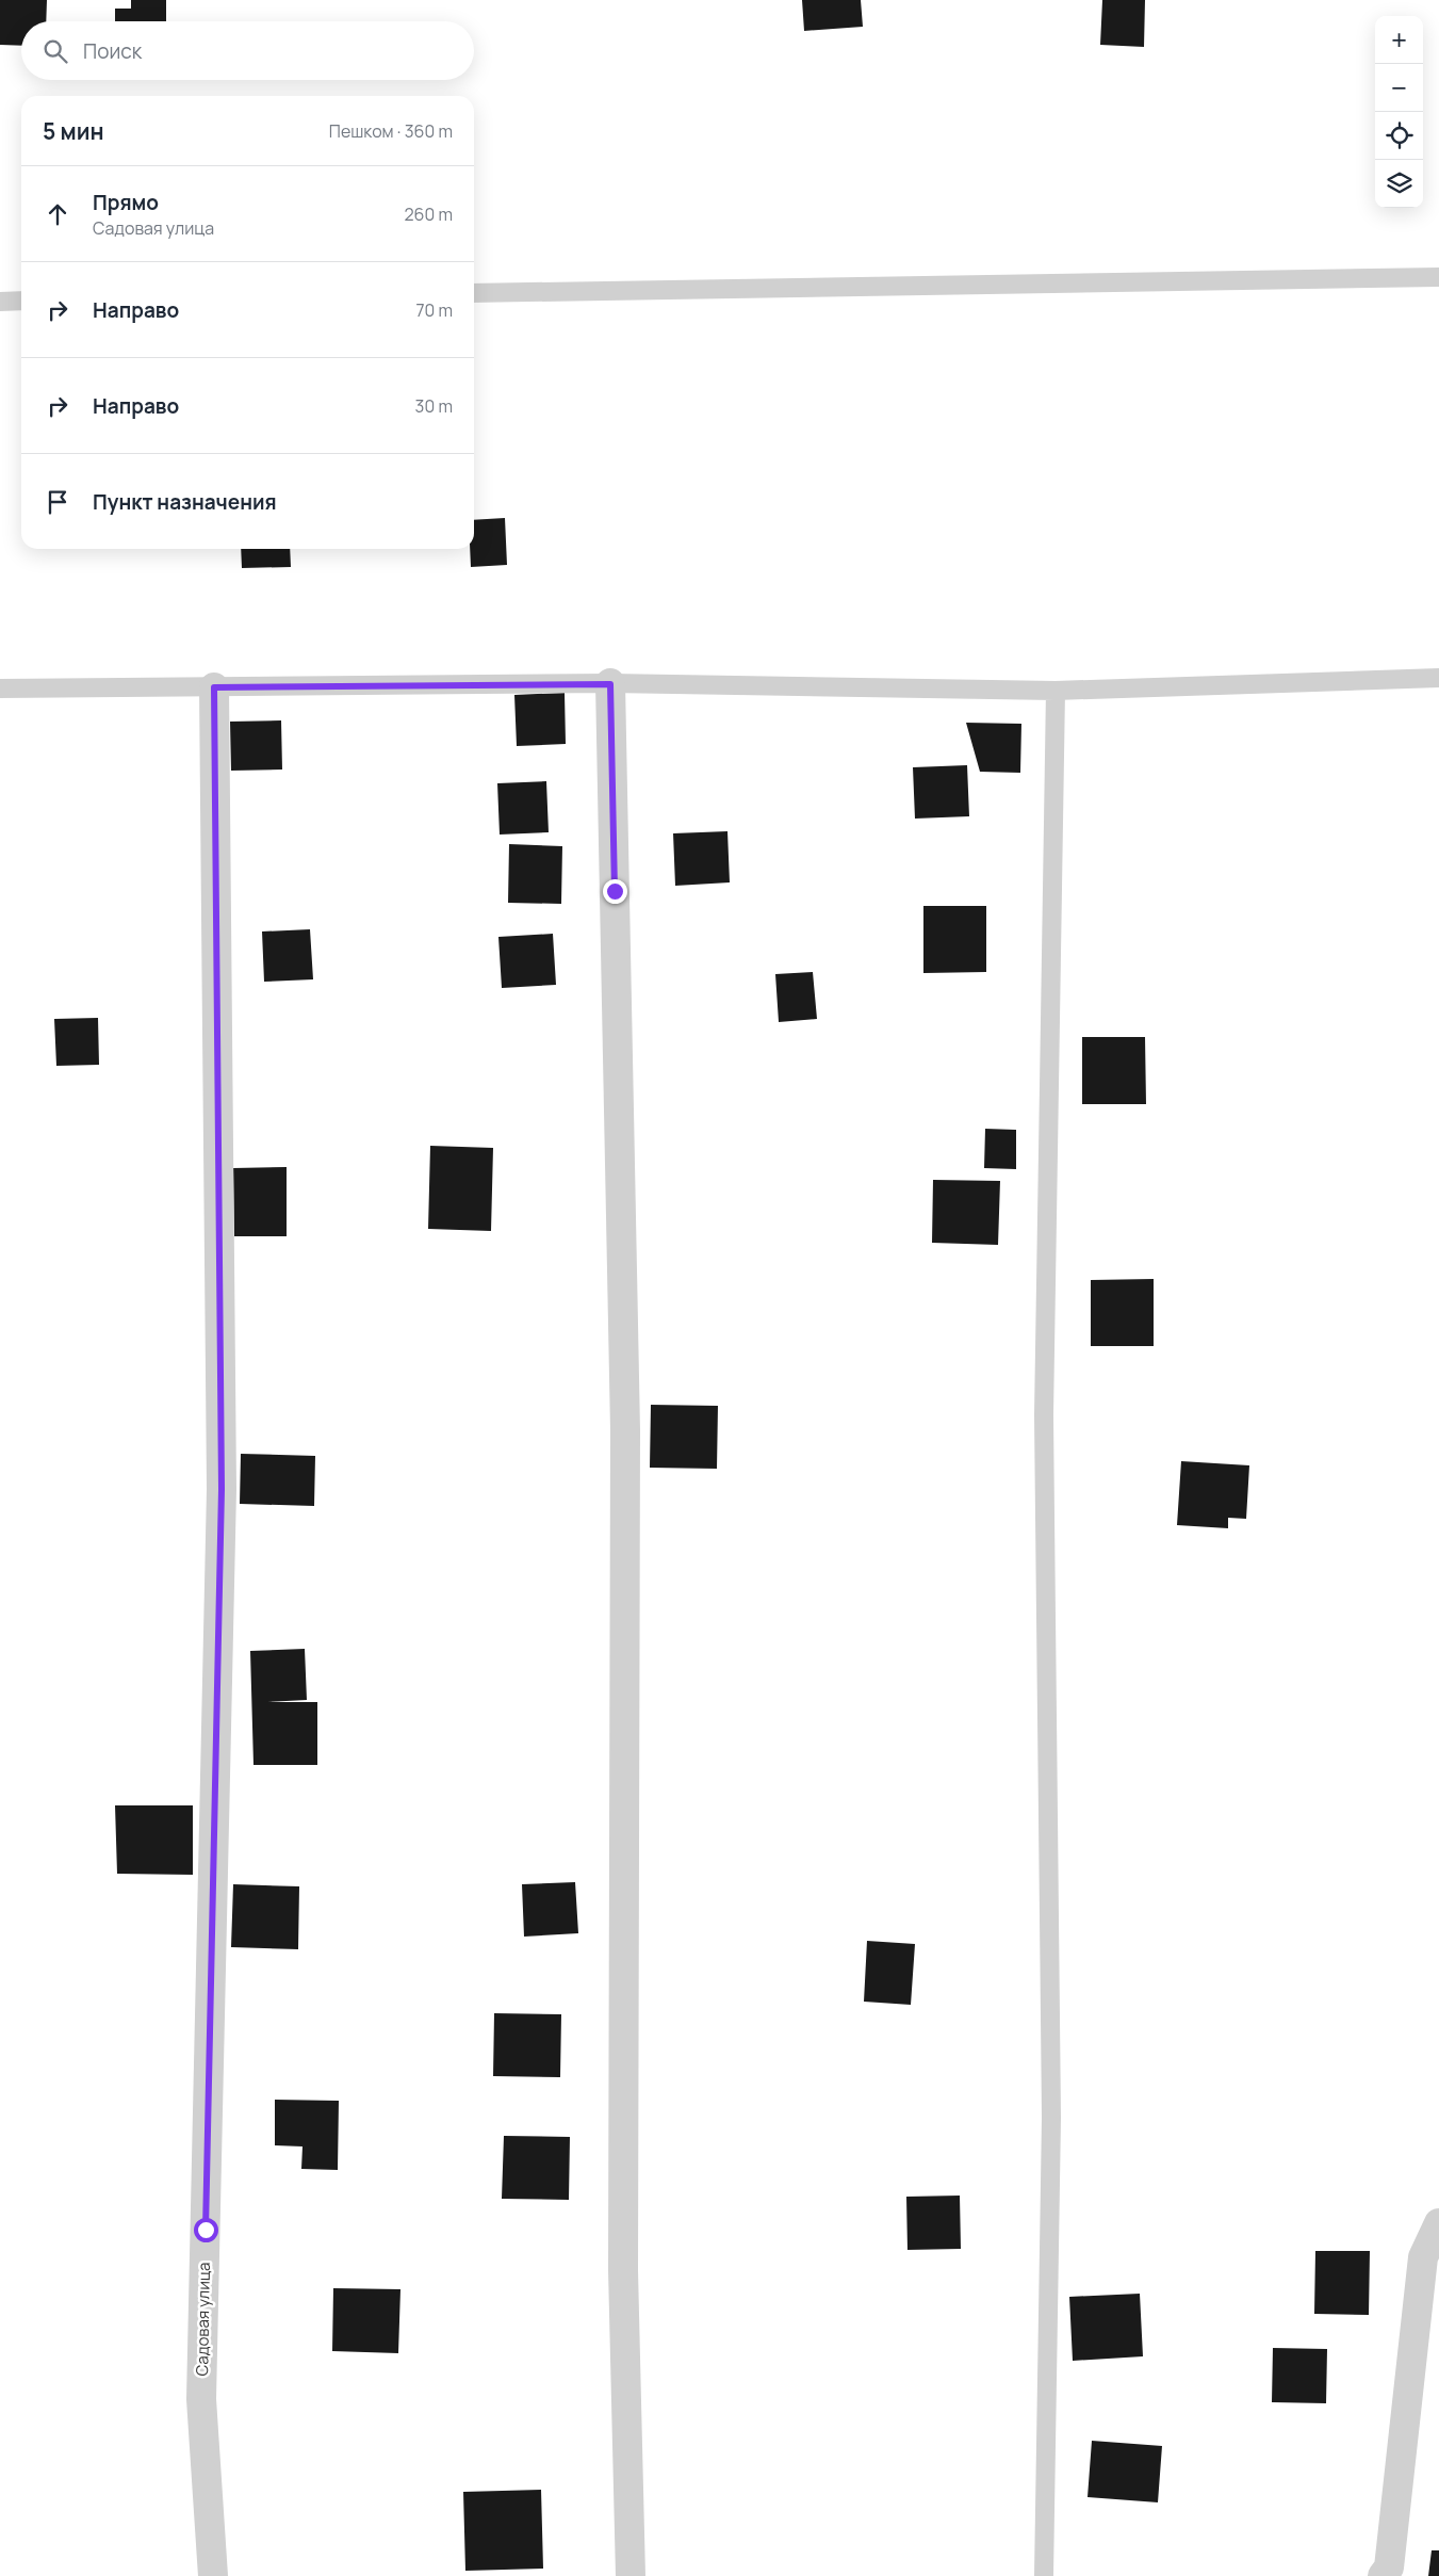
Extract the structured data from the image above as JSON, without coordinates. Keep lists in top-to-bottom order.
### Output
{
  "streets": {
    "street": ["Садовая улица"]
  },
  "page": {
    "map_buttons": ["+", "−"],
    "search": "Поиск",
    "heading": ["5 мин", "Пешком · 360 m"],
    "list": [
      ["Прямо", "Садовая улица", "260 m"],
      ["Направо", "70 m"],
      ["Направо", "30 m"],
      "Пункт назначения"
    ]
  }
}
